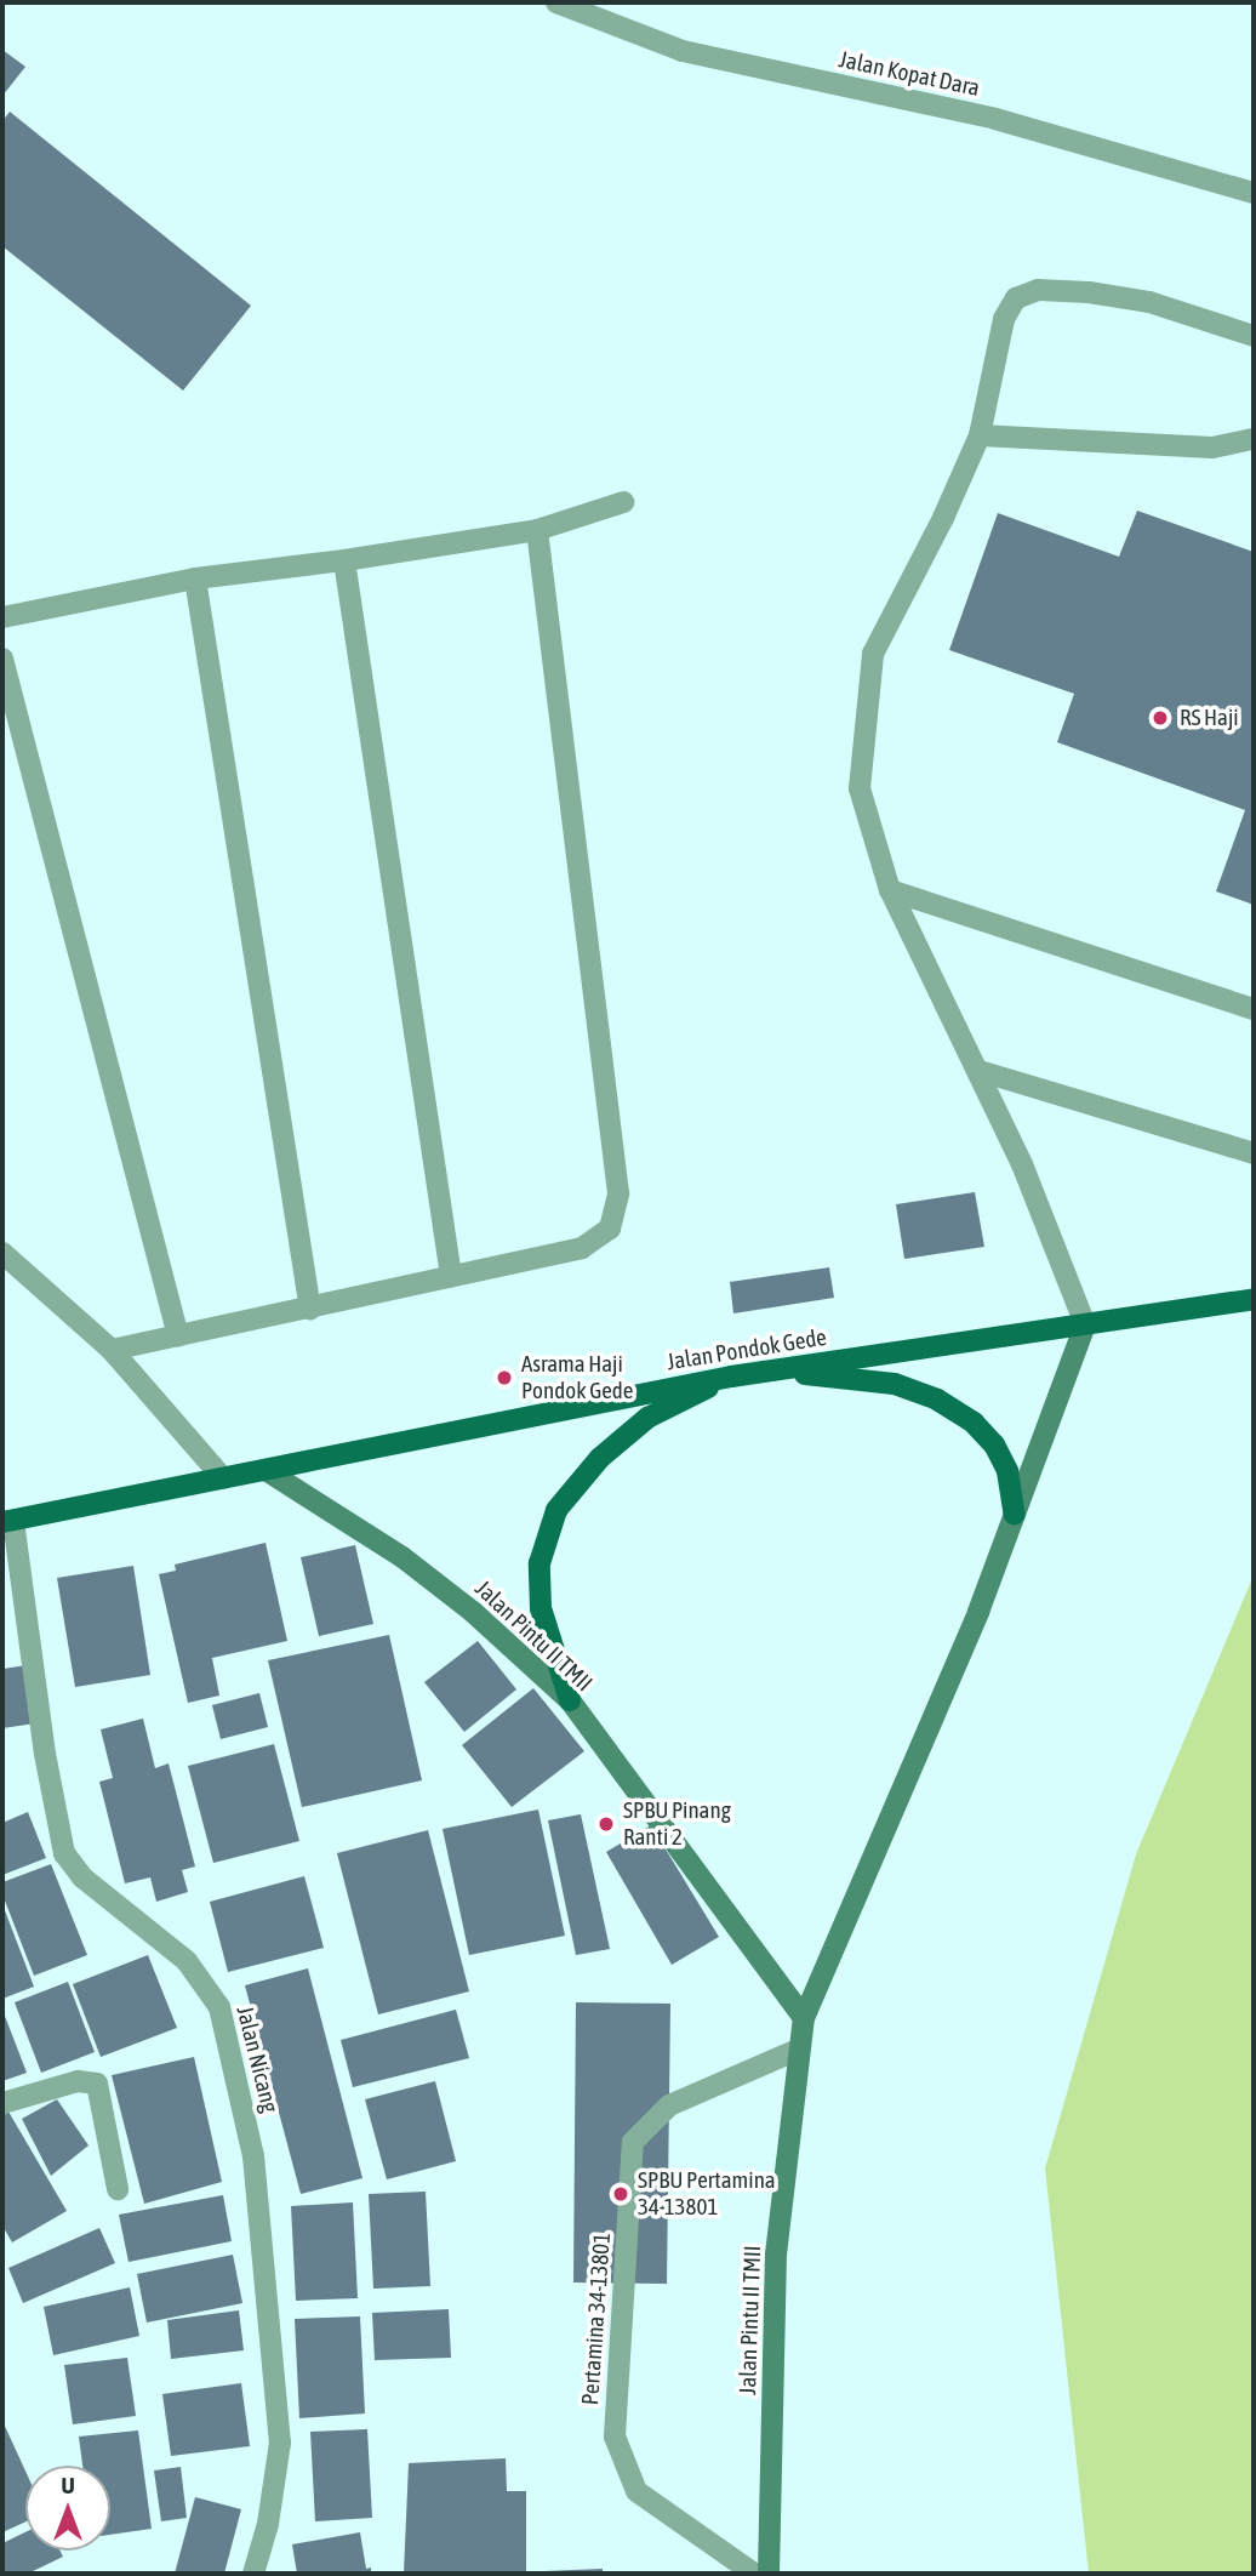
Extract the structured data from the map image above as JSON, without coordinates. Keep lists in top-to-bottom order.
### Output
{
  "streets": {
    "main road": ["Jalan Pondok Gede"],
    "street": [
      "Jalan Kopat Dara",
      "Jalan Pintu II TMII",
      "Jalan Nicang",
      "Pertamina 34-13801"
    ]
  },
  "crossings": [
    ["Jalan Pondok Gede", "Jalan Pintu II TMII"],
    ["Jalan Pondok Gede", "Jalan Nicang"],
    ["Jalan Pintu II TMII", "Pertamina 34-13801"]
  ],
  "places": [
    "RS Haji",
    "Asrama Haji Pondok Gede",
    "SPBU Pinang Ranti 2",
    "SPBU Pertamina 34-13801"
  ],
  "north": "top"
}
